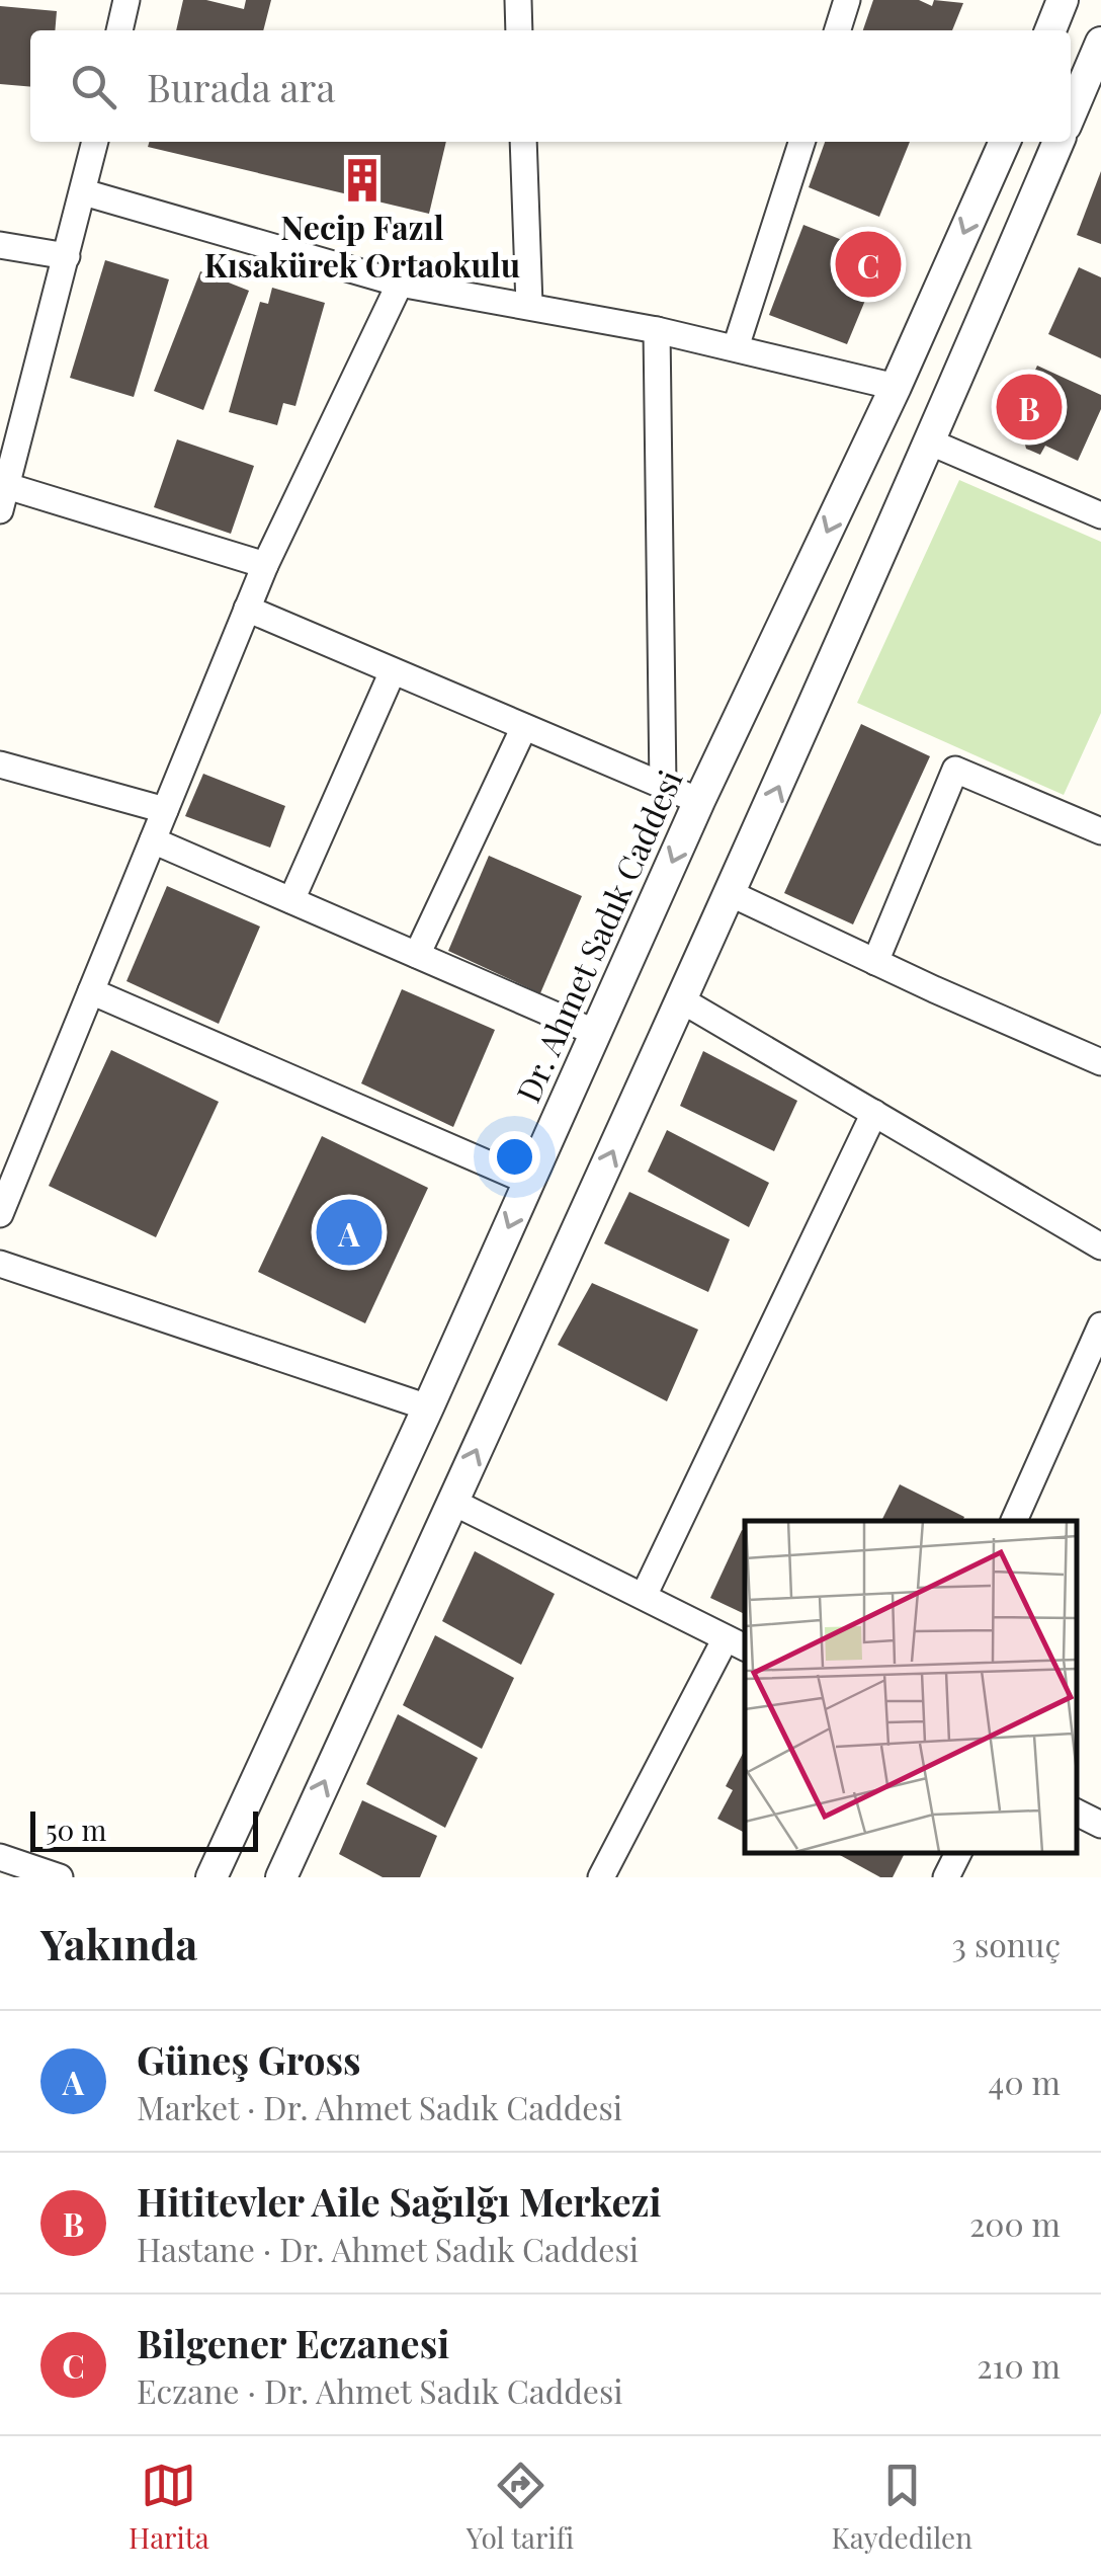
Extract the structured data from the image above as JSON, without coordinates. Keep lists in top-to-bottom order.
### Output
{
  "streets": {
    "street": ["Dr. Ahmet Sadık Caddesi"]
  },
  "places": {
    "building": ["Necip Fazıl Kısakürek Ortaokulu"]
  },
  "scale_bar": "50 m",
  "page": {
    "search": "Burada ara",
    "pins": ["C", "B", "A"],
    "scale": "50 m",
    "heading": ["Yakında", "3 sonuç"],
    "list": [
      {
        "mark": "A",
        "name": "Güneş Gross",
        "note": "Market · Dr. Ahmet Sadık Caddesi",
        "value": "40 m"
      },
      {
        "mark": "B",
        "name": "Hititevler Aile Sağılğı Merkezi",
        "note": "Hastane · Dr. Ahmet Sadık Caddesi",
        "value": "200 m"
      },
      {
        "mark": "C",
        "name": "Bilgener Eczanesi",
        "note": "Eczane · Dr. Ahmet Sadık Caddesi",
        "value": "210 m"
      }
    ],
    "nav": ["Harita", "Yol tarifi", "Kaydedilen"]
  }
}
